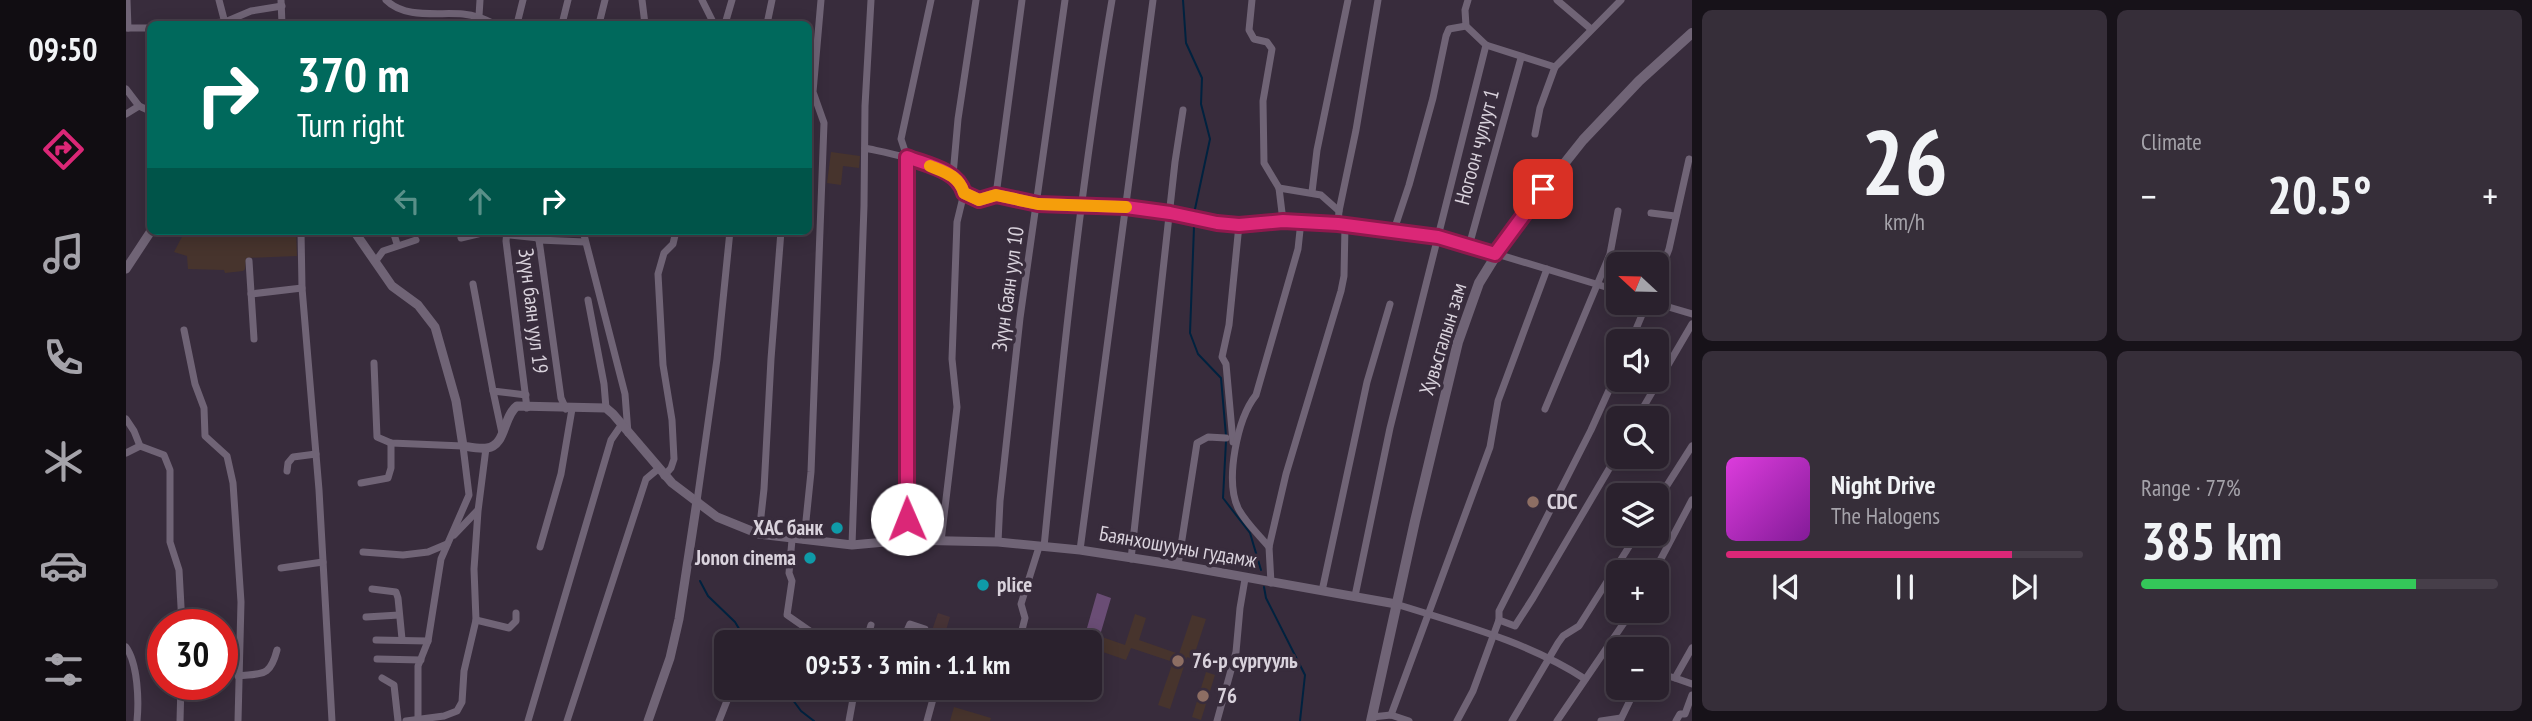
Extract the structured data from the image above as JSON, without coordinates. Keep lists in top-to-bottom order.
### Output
{
  "streets": {
    "main road": ["Хувьсгалын зам"],
    "street": [
      "Ногоон чулуут 1",
      "Зүүн баян уул 10",
      "Зүүн баян уул 19",
      "Баянхошууны гудамж"
    ]
  },
  "crossings": [
    ["Зүүн баян уул 10", "Баянхошууны гудамж"],
    ["Хувьсгалын зам", "Баянхошууны гудамж"]
  ],
  "places": [
    "CDC",
    "ХАС банк",
    "Jonon cinema",
    "plice",
    "76-р сургууль",
    "76"
  ],
  "north": "left",
  "page": {
    "tabs": "09:50",
    "tile": [
      ["26", "km/h"],
      "Climate",
      ["Range · 77%", "385 km"]
    ],
    "turn": ["370 m", "Turn right"],
    "heat": ["−", "20.5°", "+"],
    "map_buttons": ["+", "−"],
    "song": ["Night Drive", "The Halogens"],
    "limit": "30",
    "trip": "09:53 · 3 min · 1.1 km"
  }
}
